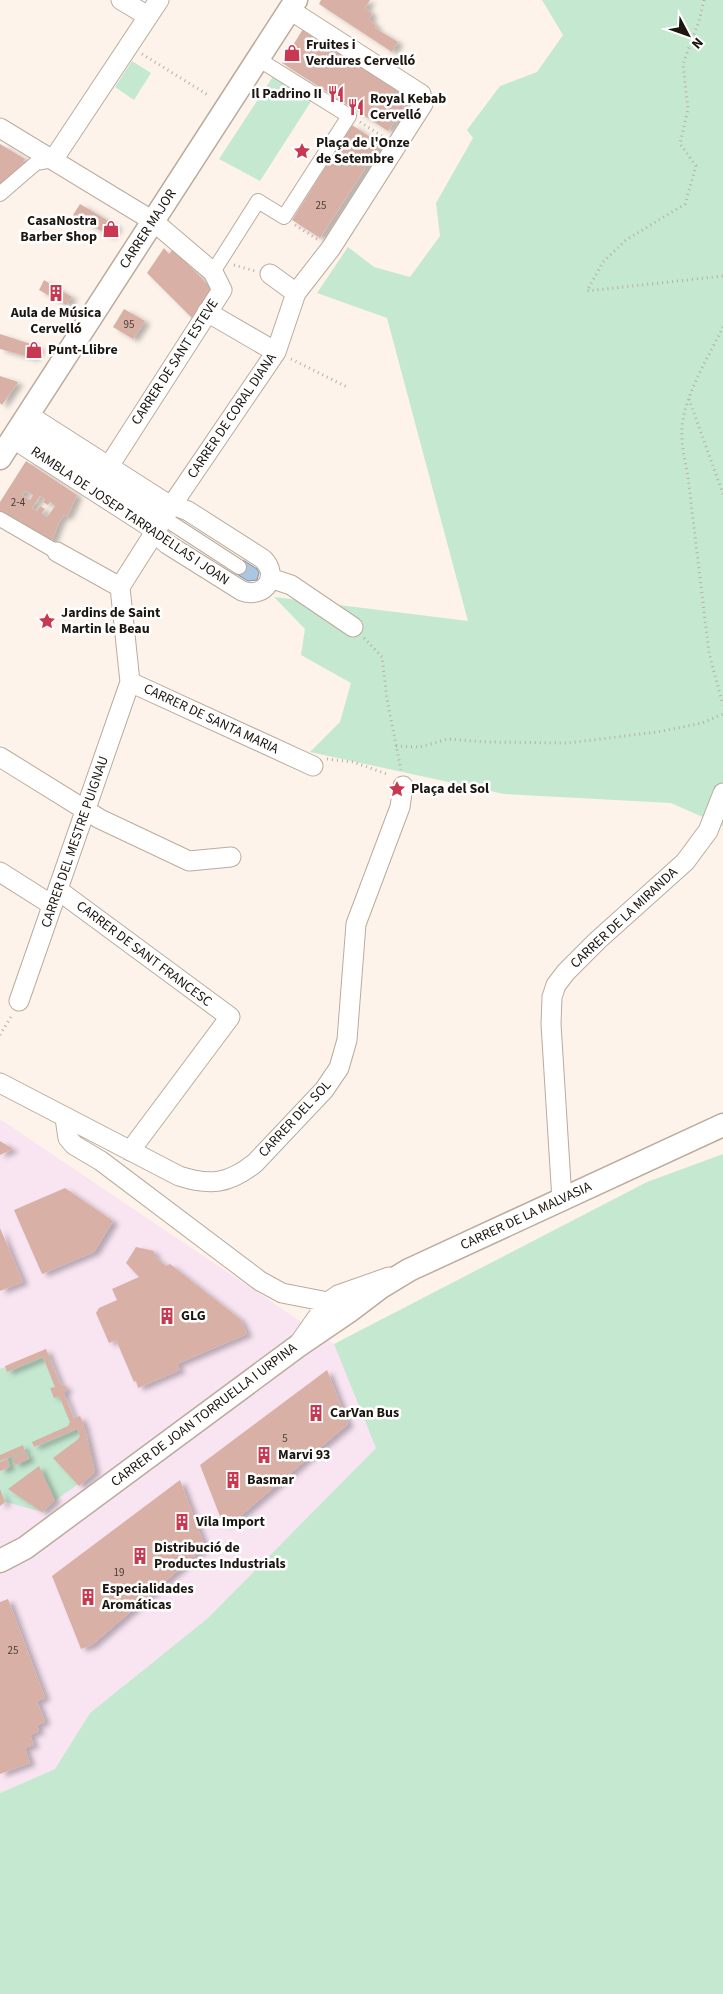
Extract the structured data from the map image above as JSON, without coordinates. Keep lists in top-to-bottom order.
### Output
{
  "streets": {
    "street": [
      "CARRER MAJOR",
      "CARRER DE SANT ESTEVE",
      "CARRER DE CORAL DIANA",
      "RAMBLA DE JOSEP TARRADELLAS I JOAN",
      "CARRER DE SANTA MARIA",
      "CARRER DEL MESTRE PUIGNAU",
      "CARRER DE LA MIRANDA",
      "CARRER DE SANT FRANCESC",
      "CARRER DEL SOL",
      "CARRER DE LA MALVASIA",
      "CARRER DE JOAN TORRUELLA I URPINA"
    ]
  },
  "crossings": [
    ["CARRER MAJOR", "CARRER DE CORAL DIANA"],
    ["CARRER MAJOR", "RAMBLA DE JOSEP TARRADELLAS I JOAN"],
    ["CARRER DE SANT ESTEVE", "RAMBLA DE JOSEP TARRADELLAS I JOAN"],
    ["CARRER DE CORAL DIANA", "RAMBLA DE JOSEP TARRADELLAS I JOAN"],
    ["CARRER DE CORAL DIANA", "CARRER DE SANTA MARIA"],
    ["CARRER DE SANTA MARIA", "CARRER DEL MESTRE PUIGNAU"],
    ["CARRER DEL MESTRE PUIGNAU", "CARRER DE SANT FRANCESC"],
    ["CARRER DE LA MIRANDA", "CARRER DE LA MALVASIA"],
    ["CARRER DE SANT FRANCESC", "CARRER DEL SOL"],
    ["CARRER DE LA MALVASIA", "CARRER DE JOAN TORRUELLA I URPINA"]
  ],
  "places": {
    "shop": ["Fruites i Verdures Cervelló", "CasaNostra Barber Shop", "Punt-Llibre"],
    "restaurant": ["Il Padrino II", "Royal Kebab Cervelló"],
    "place": ["Plaça de l'Onze de Setembre", "Jardins de Saint Martin le Beau", "Plaça del Sol"],
    "building": [
      "Aula de Música Cervelló",
      "GLG",
      "CarVan Bus",
      "Marvi 93",
      "Basmar",
      "Vila Import",
      "Distribució de Productes Industrials",
      "Especialidades Aromáticas"
    ]
  },
  "house_numbers": [
    "25",
    "95",
    "2-4",
    "5",
    "19",
    "25"
  ],
  "north": "bottom right"
}
